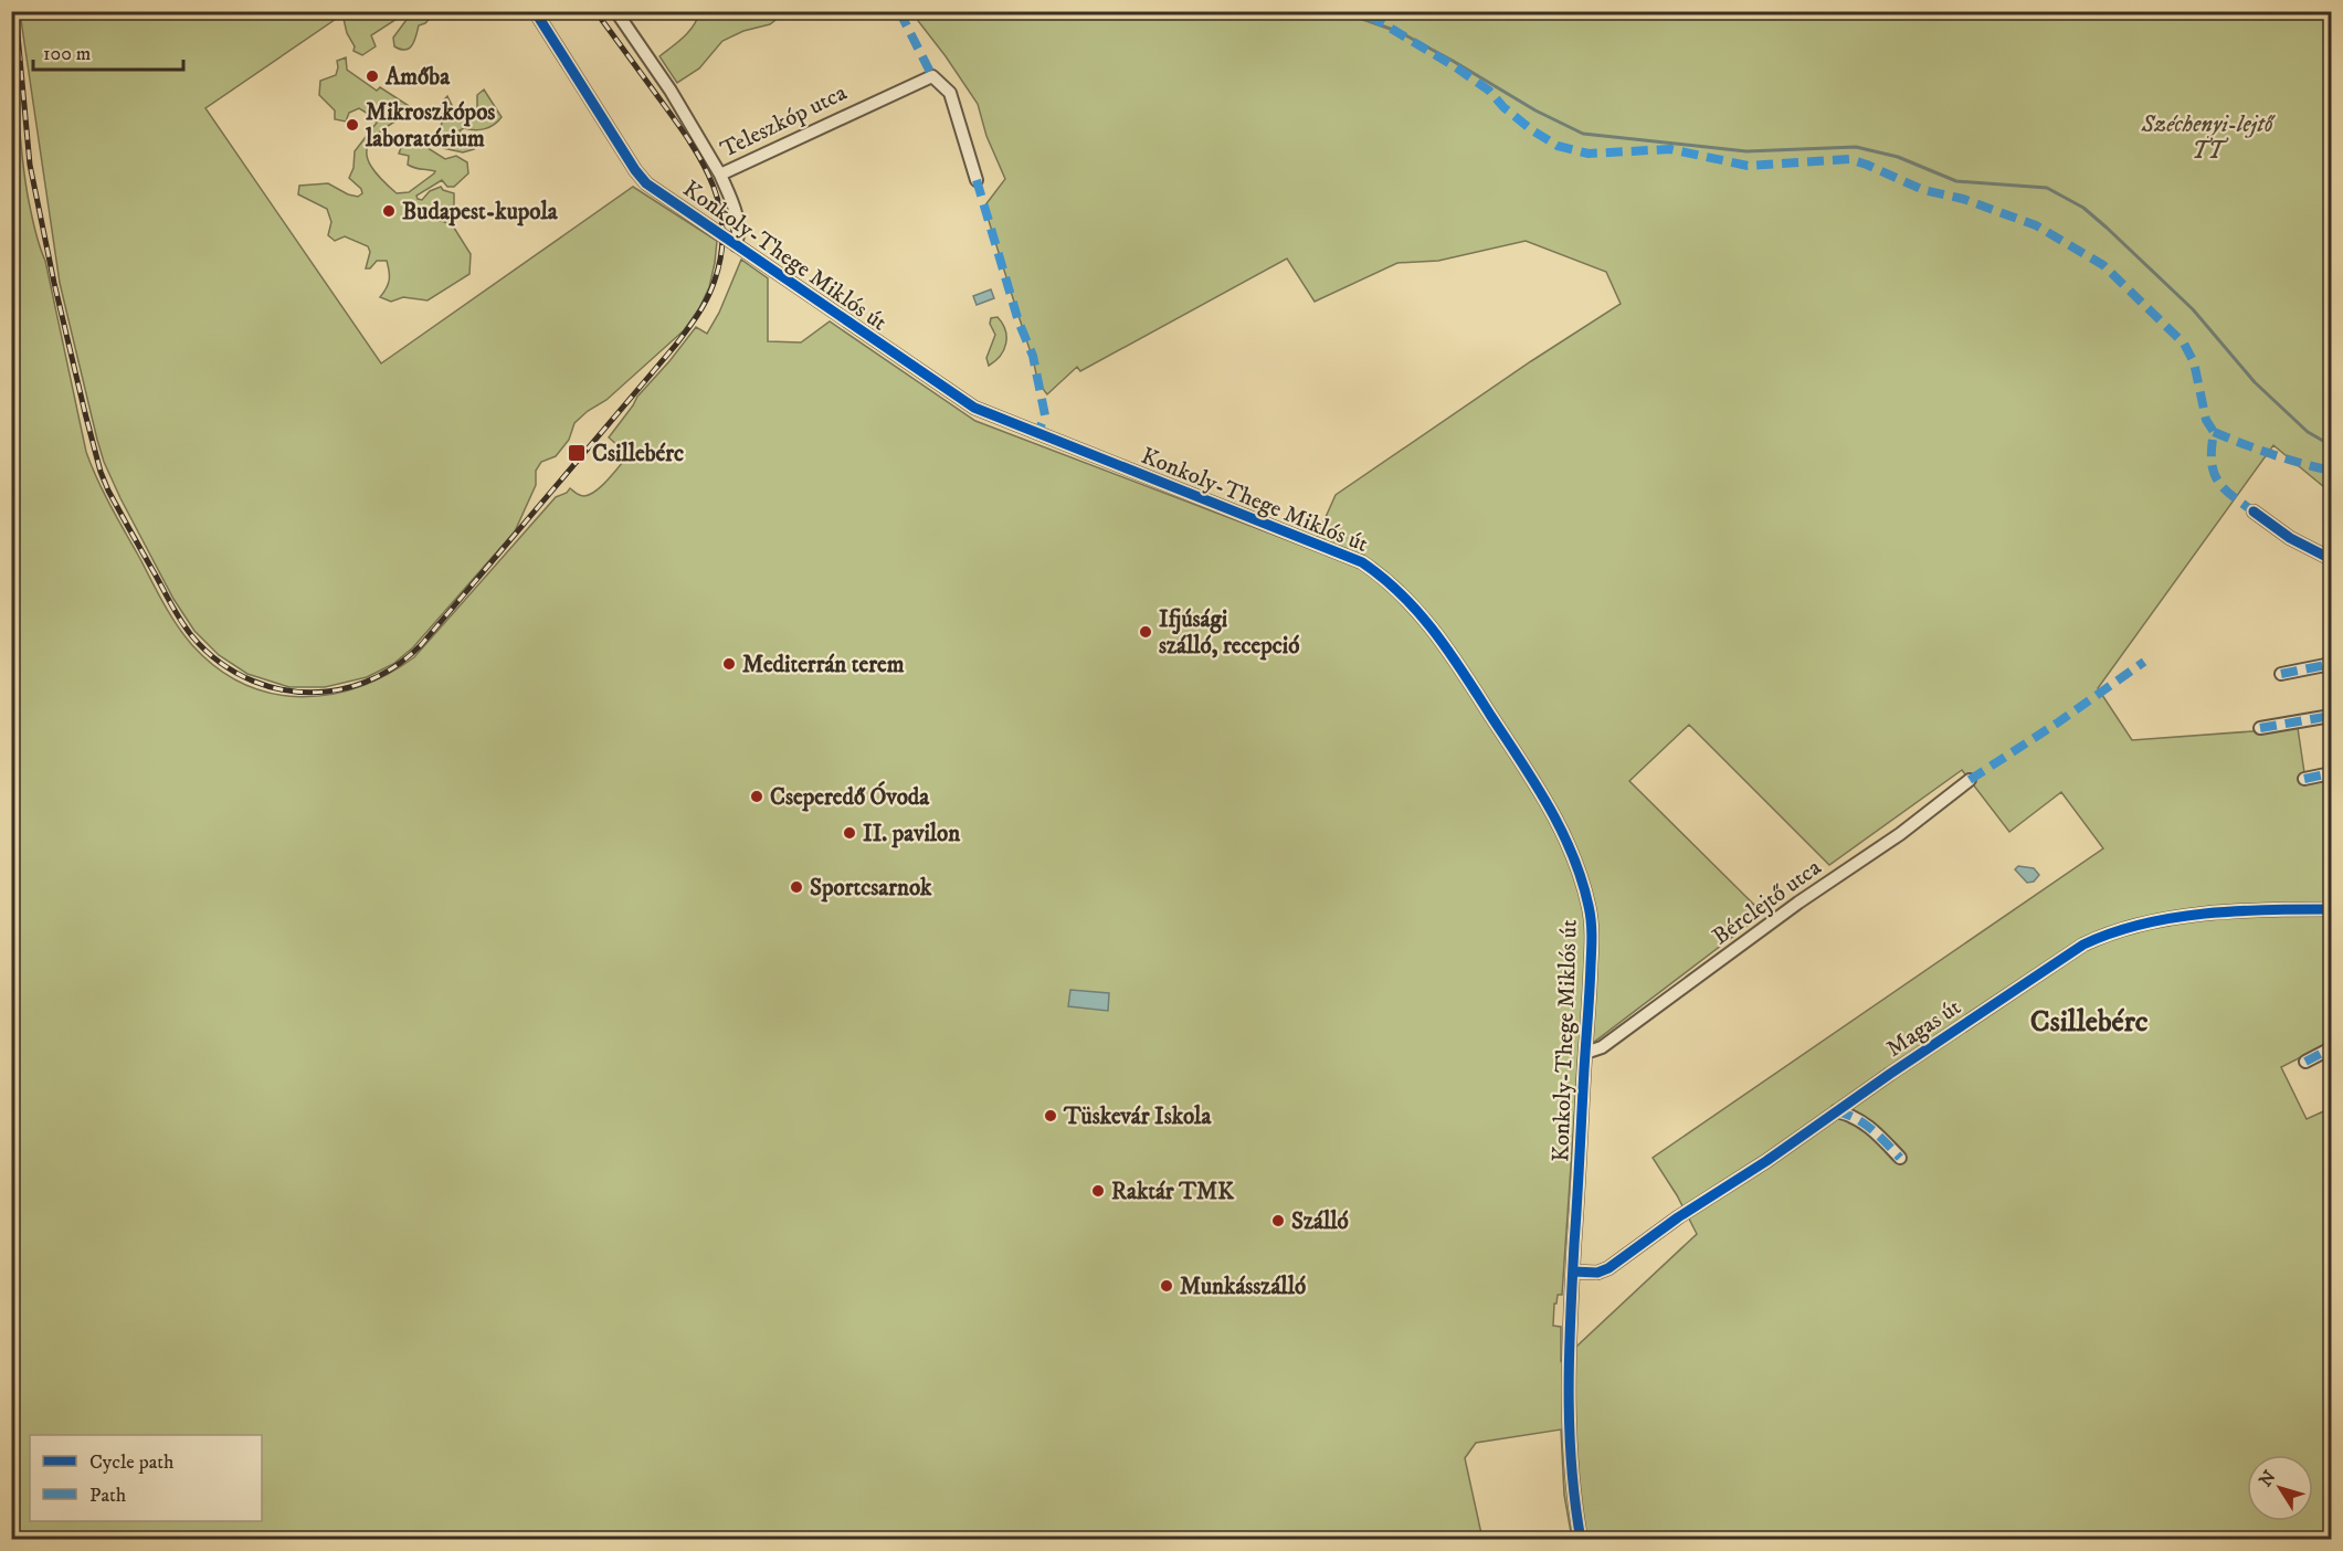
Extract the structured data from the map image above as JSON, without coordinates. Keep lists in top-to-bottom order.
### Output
{
  "streets": {
    "street": [
      "Teleszkóp utca",
      "Konkoly-Thege Miklós út",
      "Bérclejtő utca",
      "Magas út"
    ]
  },
  "crossings": [
    ["Teleszkóp utca", "Konkoly-Thege Miklós út"],
    ["Konkoly-Thege Miklós út", "Bérclejtő utca"],
    ["Konkoly-Thege Miklós út", "Magas út"]
  ],
  "districts": ["Csillebérc"],
  "parks": ["Széchenyi-lejtő TT"],
  "places": {
    "other": [
      "Amőba",
      "Mikroszkópos laboratórium",
      "Budapest-kupola",
      "Ifjúsági szálló, recepció",
      "Mediterrán terem",
      "Cseperedő Óvoda",
      "II. pavilon",
      "Sportcsarnok",
      "Tüskevár Iskola",
      "Raktár TMK",
      "Szálló",
      "Munkásszálló"
    ],
    "transit": ["Csillebérc"]
  },
  "legend": ["Cycle path", "Path"],
  "scale_bar": "100 m",
  "north": "top left"
}
